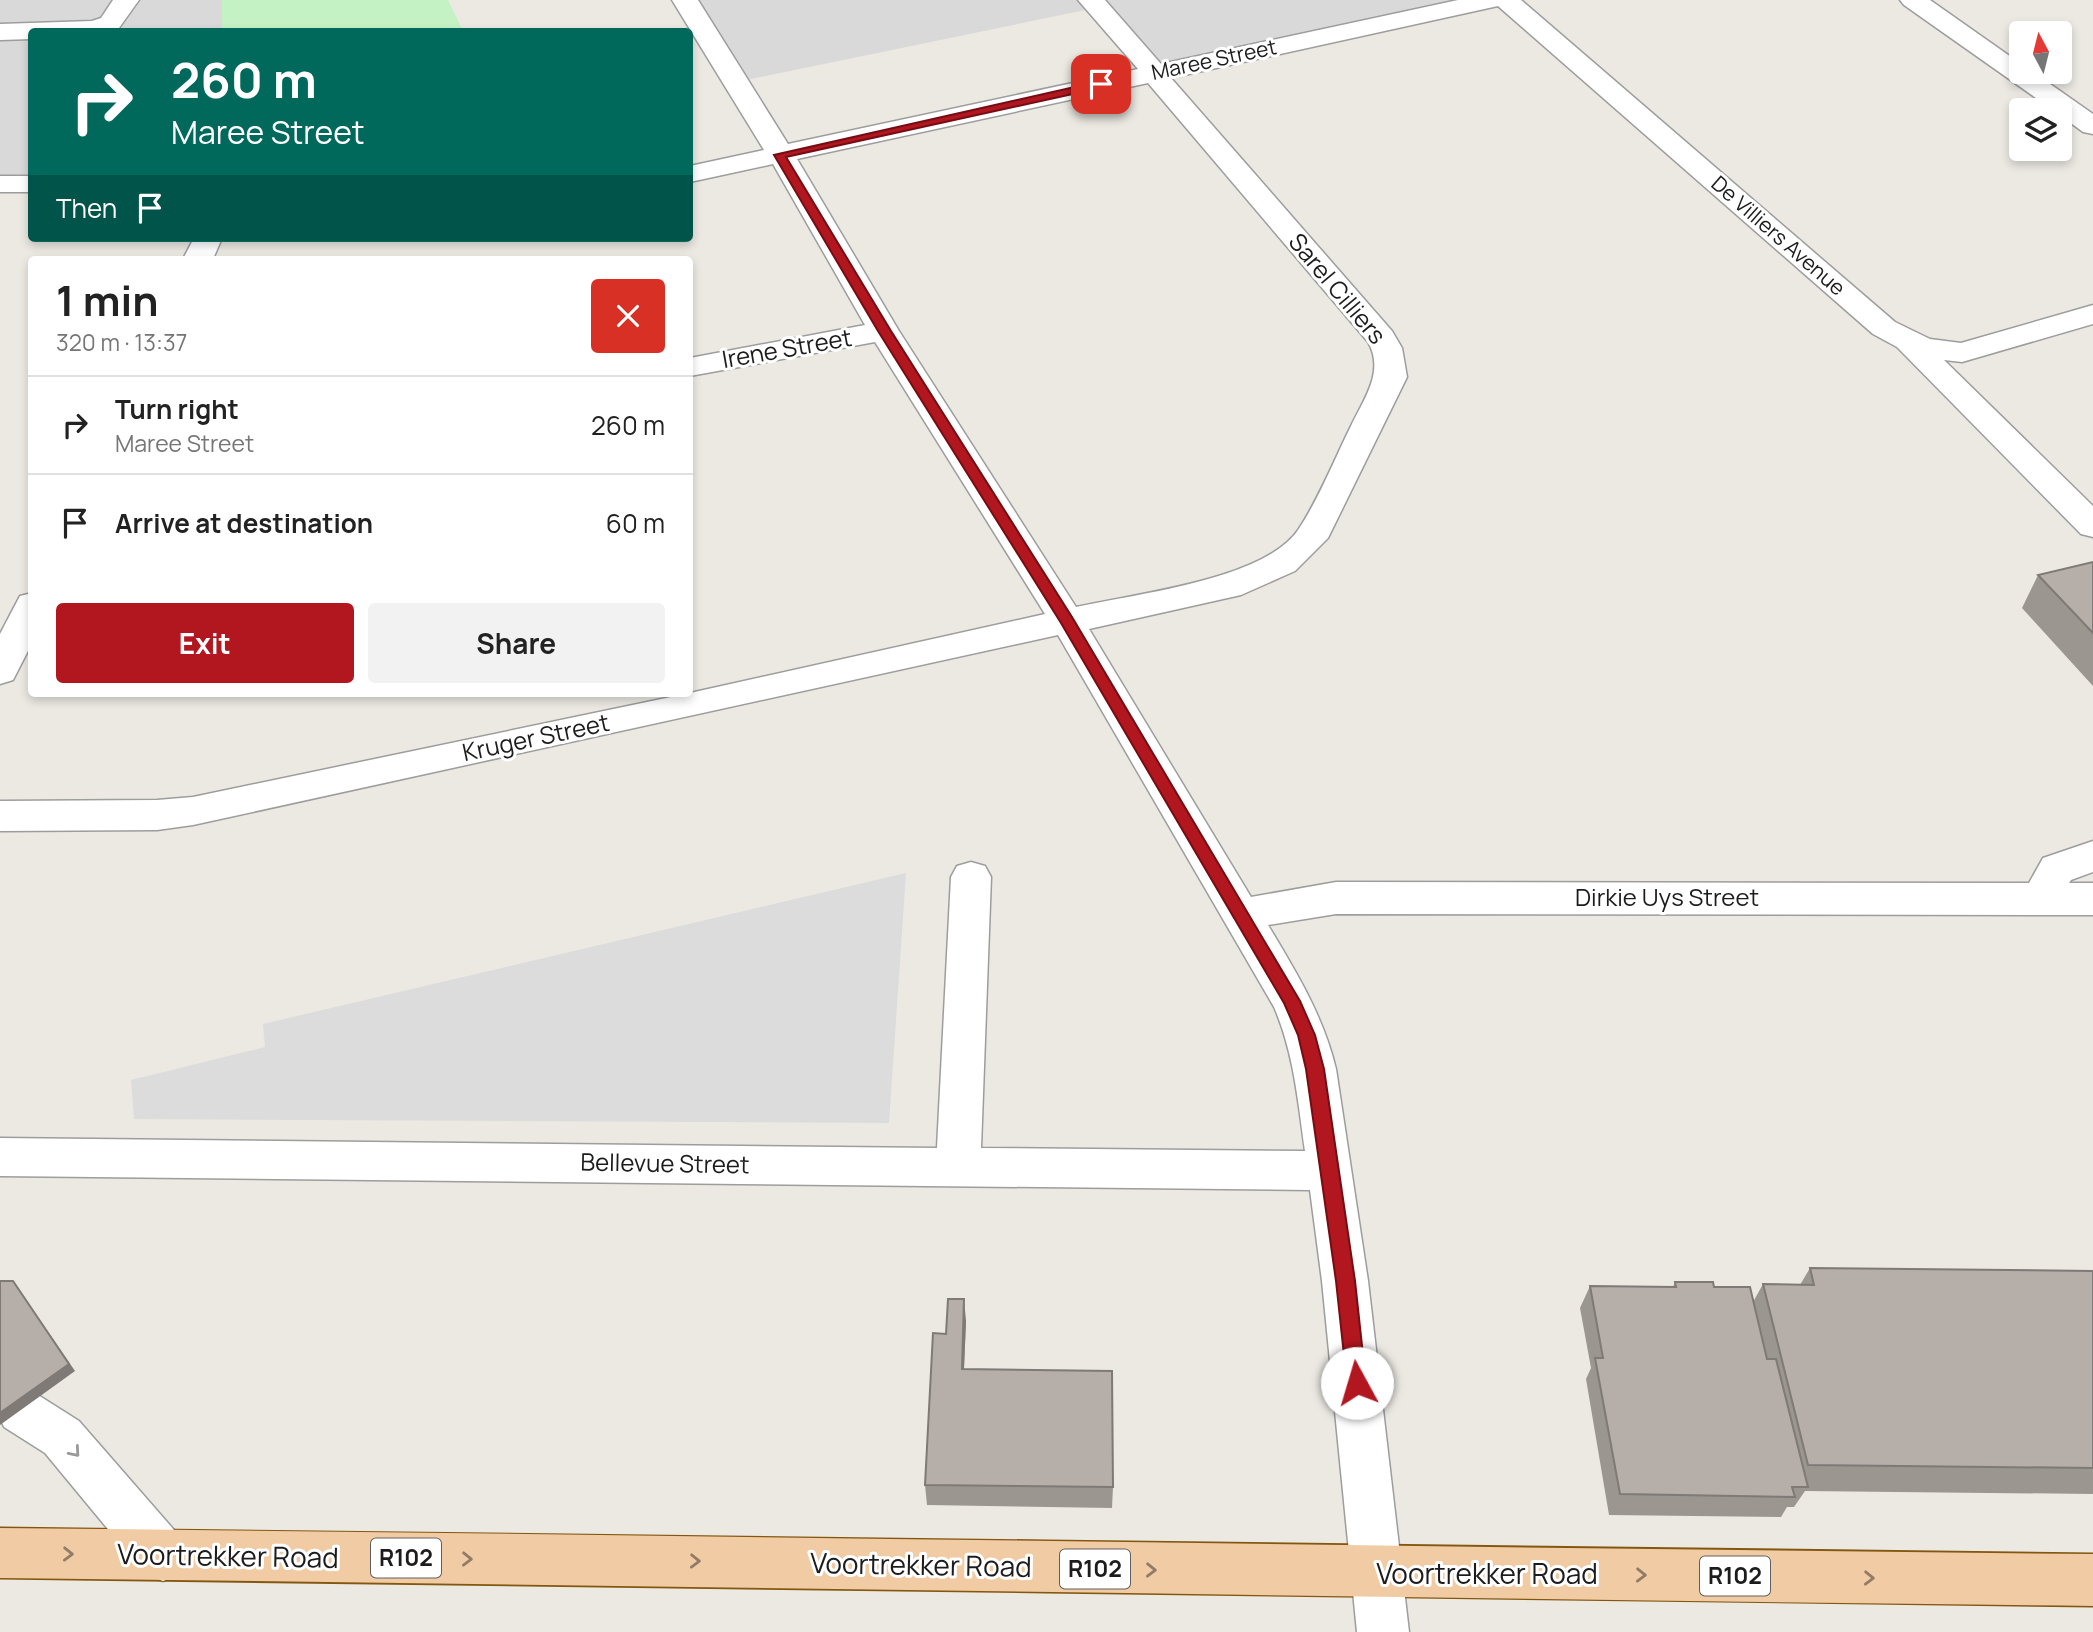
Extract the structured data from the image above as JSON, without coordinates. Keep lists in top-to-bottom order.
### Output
{
  "streets": {
    "main road": ["Voortrekker Road", "R102"],
    "street": [
      "Maree Street",
      "De Villiers Avenue",
      "Sarel Cilliers",
      "Irene Street",
      "Kruger Street",
      "Dirkie Uys Street",
      "Bellevue Street"
    ]
  },
  "crossings": [
    ["Maree Street", "Sarel Cilliers"],
    ["Sarel Cilliers", "Kruger Street"]
  ],
  "one_way": ["Voortrekker Road"],
  "north": "top",
  "page": {
    "turn": ["260 m", "Maree Street"],
    "then": "Then",
    "heading": ["1 min", "320 m · 13:37"],
    "list": [
      {
        "name": "Turn right",
        "note": "Maree Street",
        "value": "260 m"
      },
      {
        "name": "Arrive at destination",
        "value": "60 m"
      }
    ],
    "buttons": ["Exit", "Share"]
  }
}
